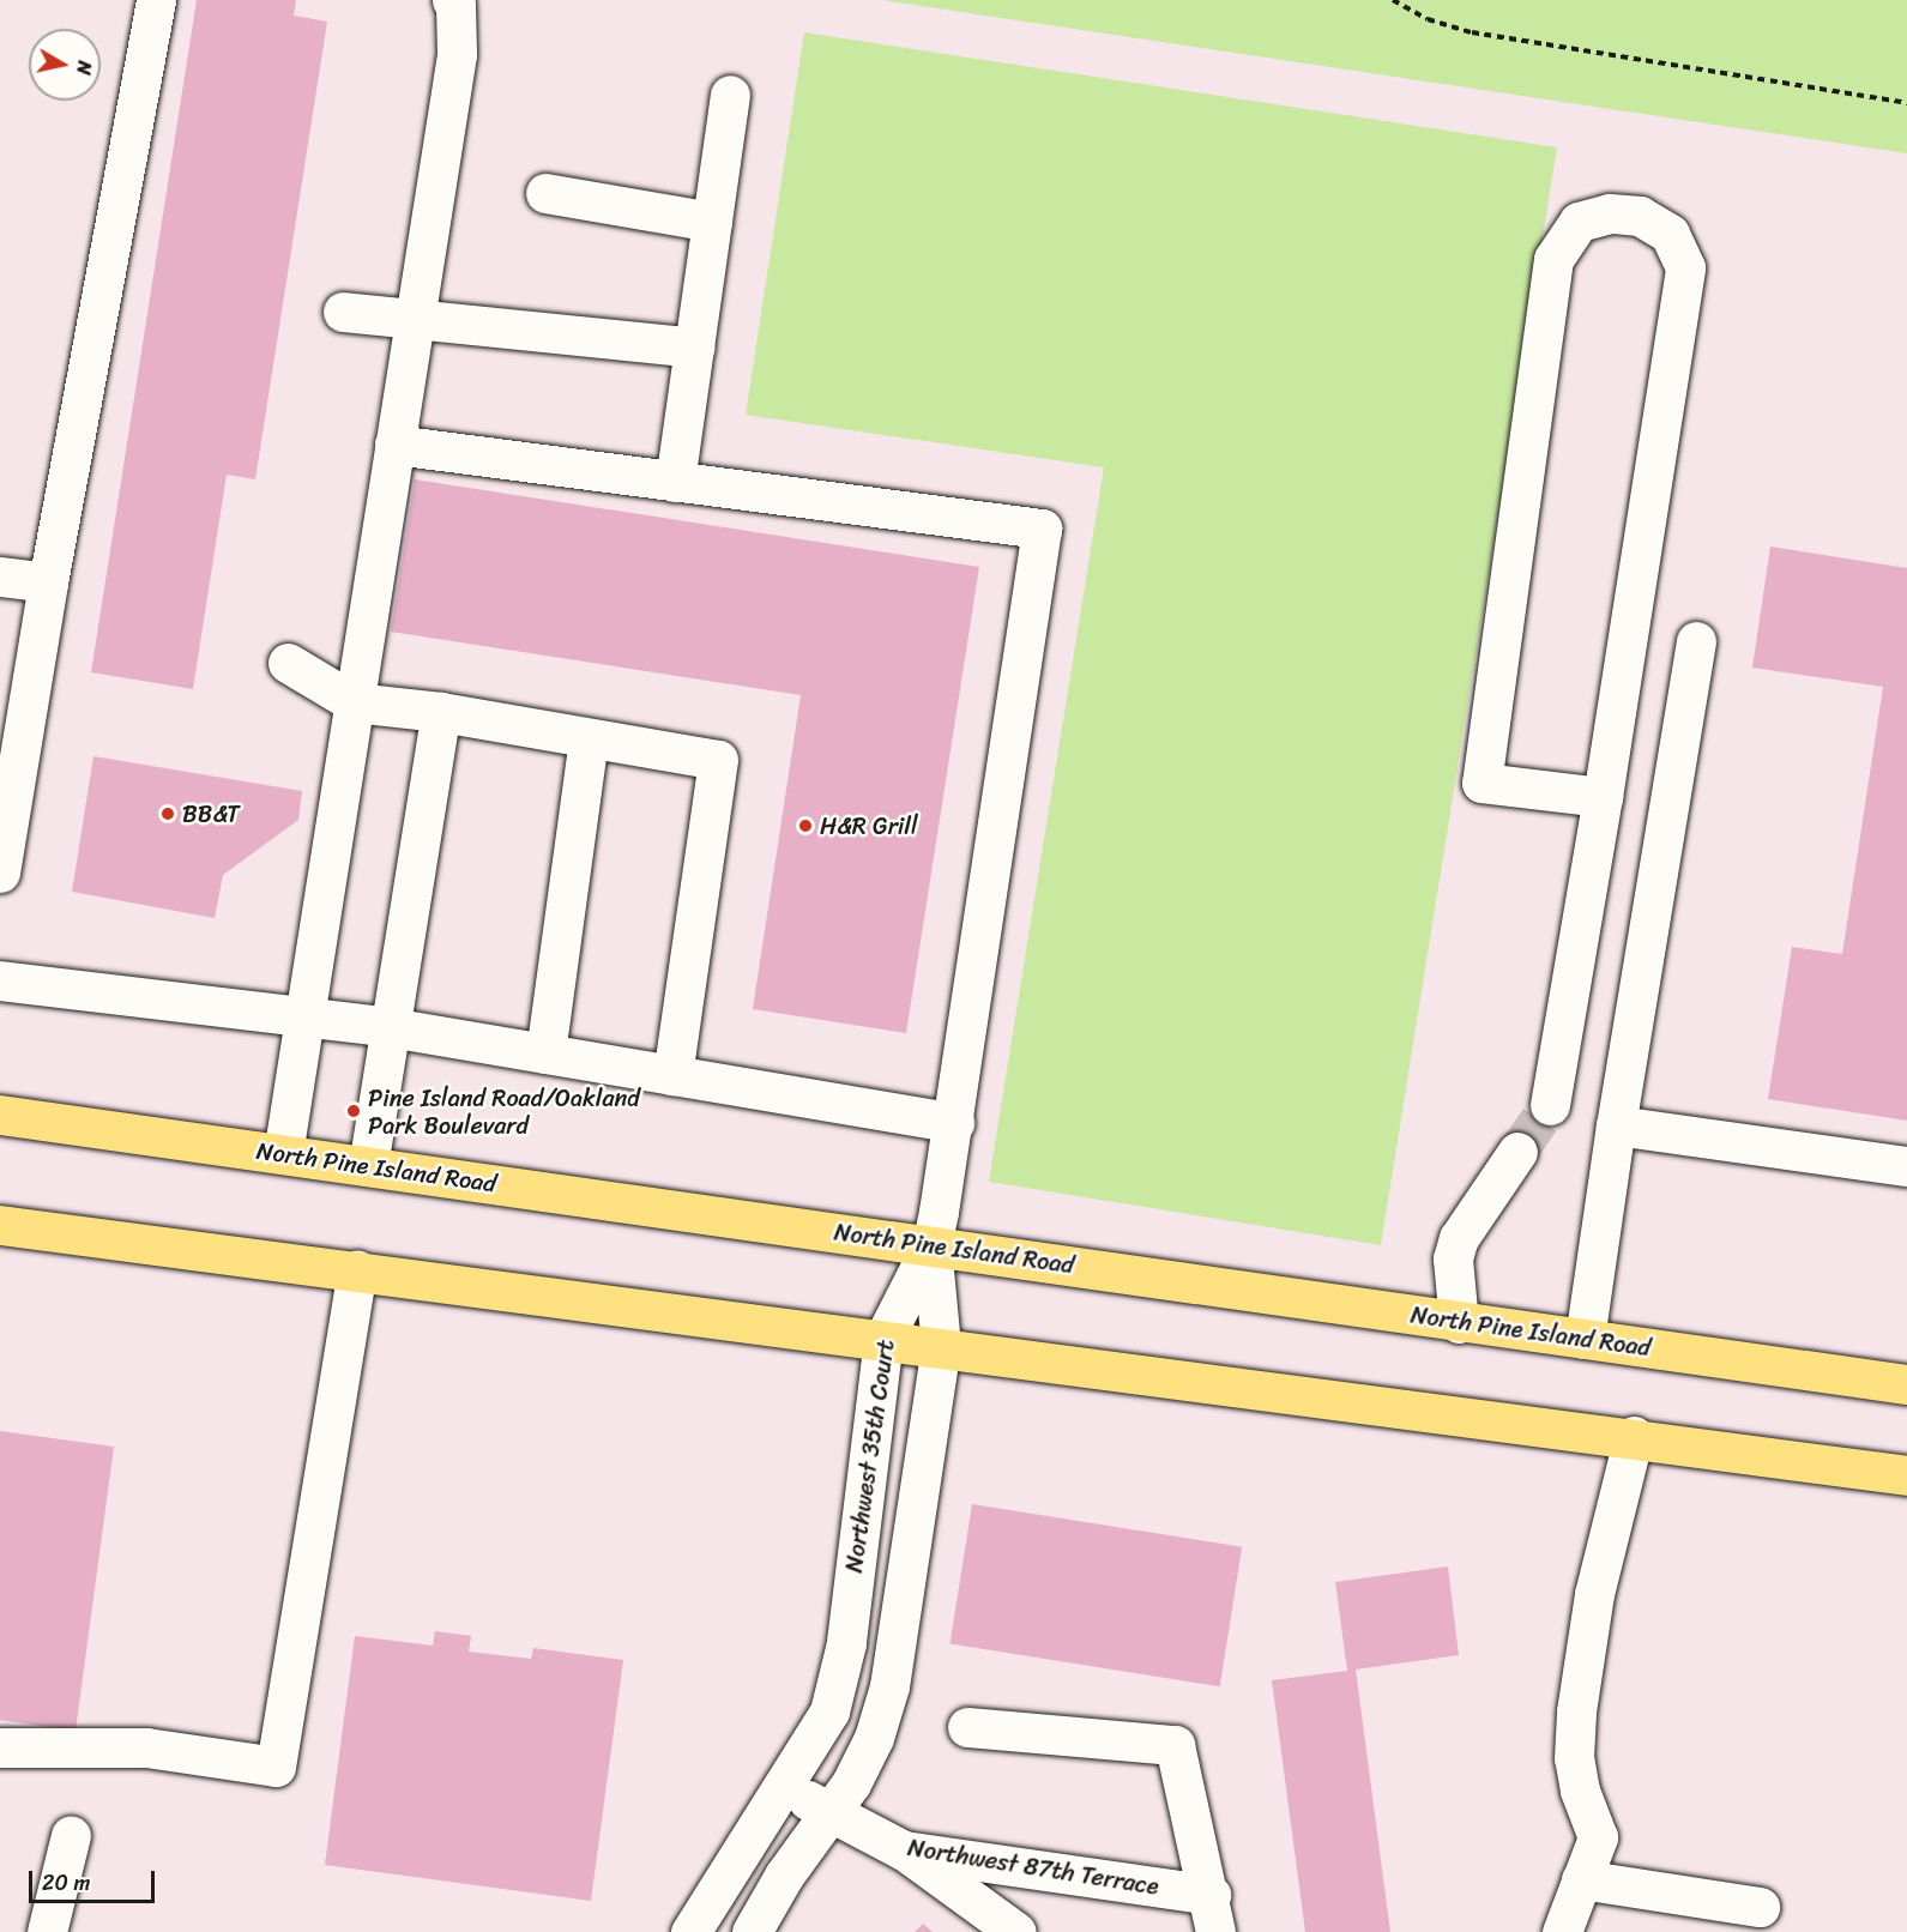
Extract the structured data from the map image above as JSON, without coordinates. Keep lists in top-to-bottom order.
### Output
{
  "streets": {
    "main road": ["North Pine Island Road"],
    "street": ["Northwest 35th Court", "Northwest 87th Terrace"]
  },
  "crossings": [
    ["North Pine Island Road", "Northwest 35th Court"],
    ["Northwest 35th Court", "Northwest 87th Terrace"]
  ],
  "places": ["BB&T", "H&R Grill", "Pine Island Road/Oakland Park Boulevard"],
  "scale_bar": "20 m",
  "north": "right"
}
